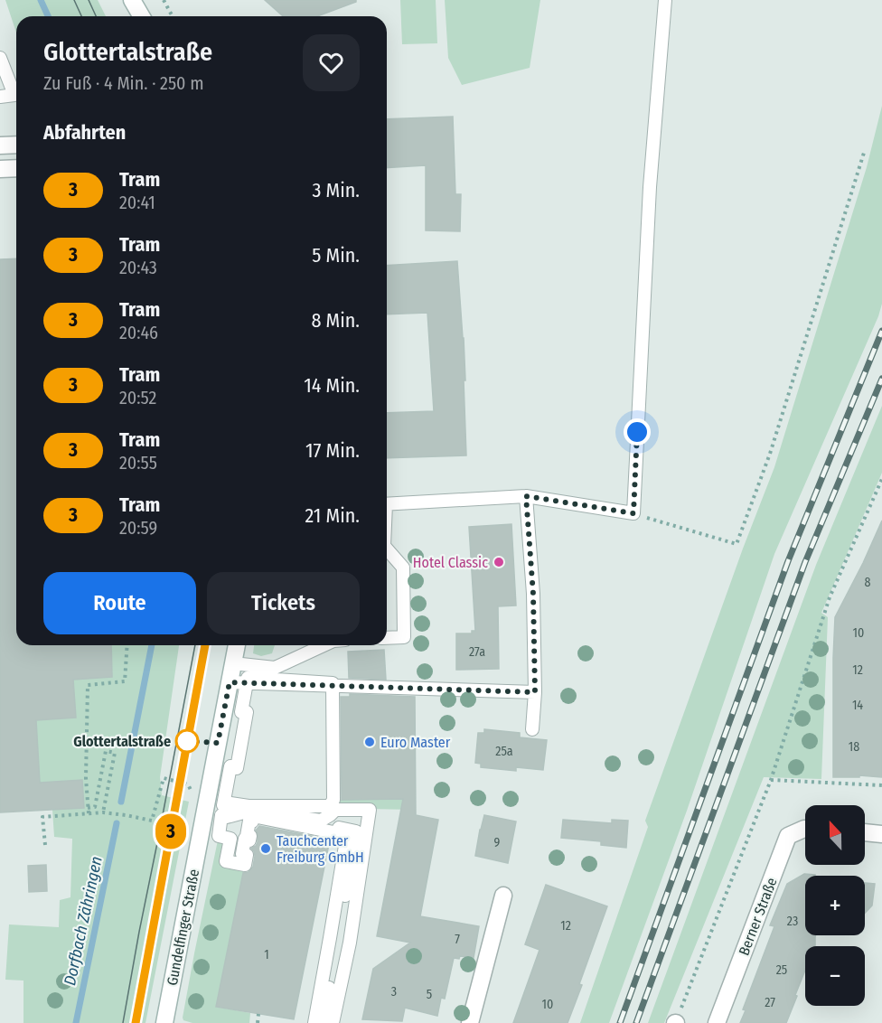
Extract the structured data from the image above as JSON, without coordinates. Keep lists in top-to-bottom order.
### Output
{
  "streets": {
    "street": ["Berner Straße", "Gundelfinger Straße"]
  },
  "water": ["Dorfbach Zähringen"],
  "places": [
    "Hotel Classic",
    "Glottertalstraße",
    "Euro Master",
    "Tauchcenter Freiburg GmbH"
  ],
  "lines": ["tram line 3"],
  "house_numbers": [
    "8",
    "10",
    "27a",
    "12",
    "14",
    "18",
    "25a",
    "9",
    "23",
    "12",
    "7",
    "1",
    "25",
    "3",
    "5",
    "27",
    "10"
  ],
  "north": "top",
  "page": {
    "on_map": "3",
    "heading": [
      ["Glottertalstraße", "Zu Fuß · 4 Min. · 250 m"],
      "Abfahrten"
    ],
    "list": [
      {
        "mark": "3",
        "name": "Tram",
        "note": "20:41",
        "value": "3 Min."
      },
      {
        "mark": "3",
        "name": "Tram",
        "note": "20:43",
        "value": "5 Min."
      },
      {
        "mark": "3",
        "name": "Tram",
        "note": "20:46",
        "value": "8 Min."
      },
      {
        "mark": "3",
        "name": "Tram",
        "note": "20:52",
        "value": "14 Min."
      },
      {
        "mark": "3",
        "name": "Tram",
        "note": "20:55",
        "value": "17 Min."
      },
      {
        "mark": "3",
        "name": "Tram",
        "note": "20:59",
        "value": "21 Min."
      }
    ],
    "buttons": ["Route", "Tickets"],
    "map_buttons": ["+", "−"]
  }
}
